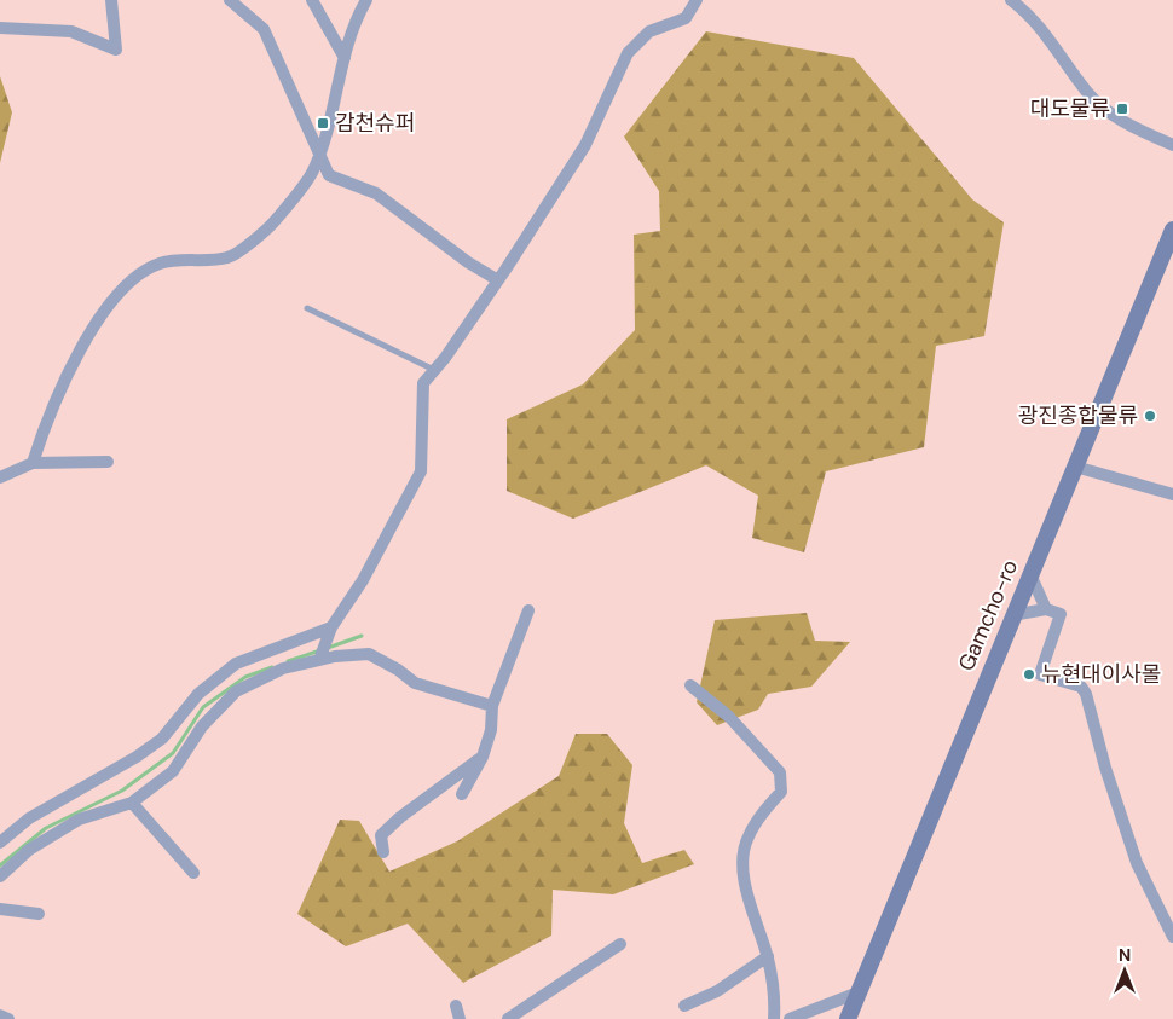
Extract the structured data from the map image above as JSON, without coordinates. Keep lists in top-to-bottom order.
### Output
{
  "streets": {
    "main road": ["Gamcho-ro"]
  },
  "places": {
    "transit": ["대도물류", "감천슈퍼"],
    "other": ["광진종합물류", "뉴현대이사몰"]
  },
  "north": "top"
}
